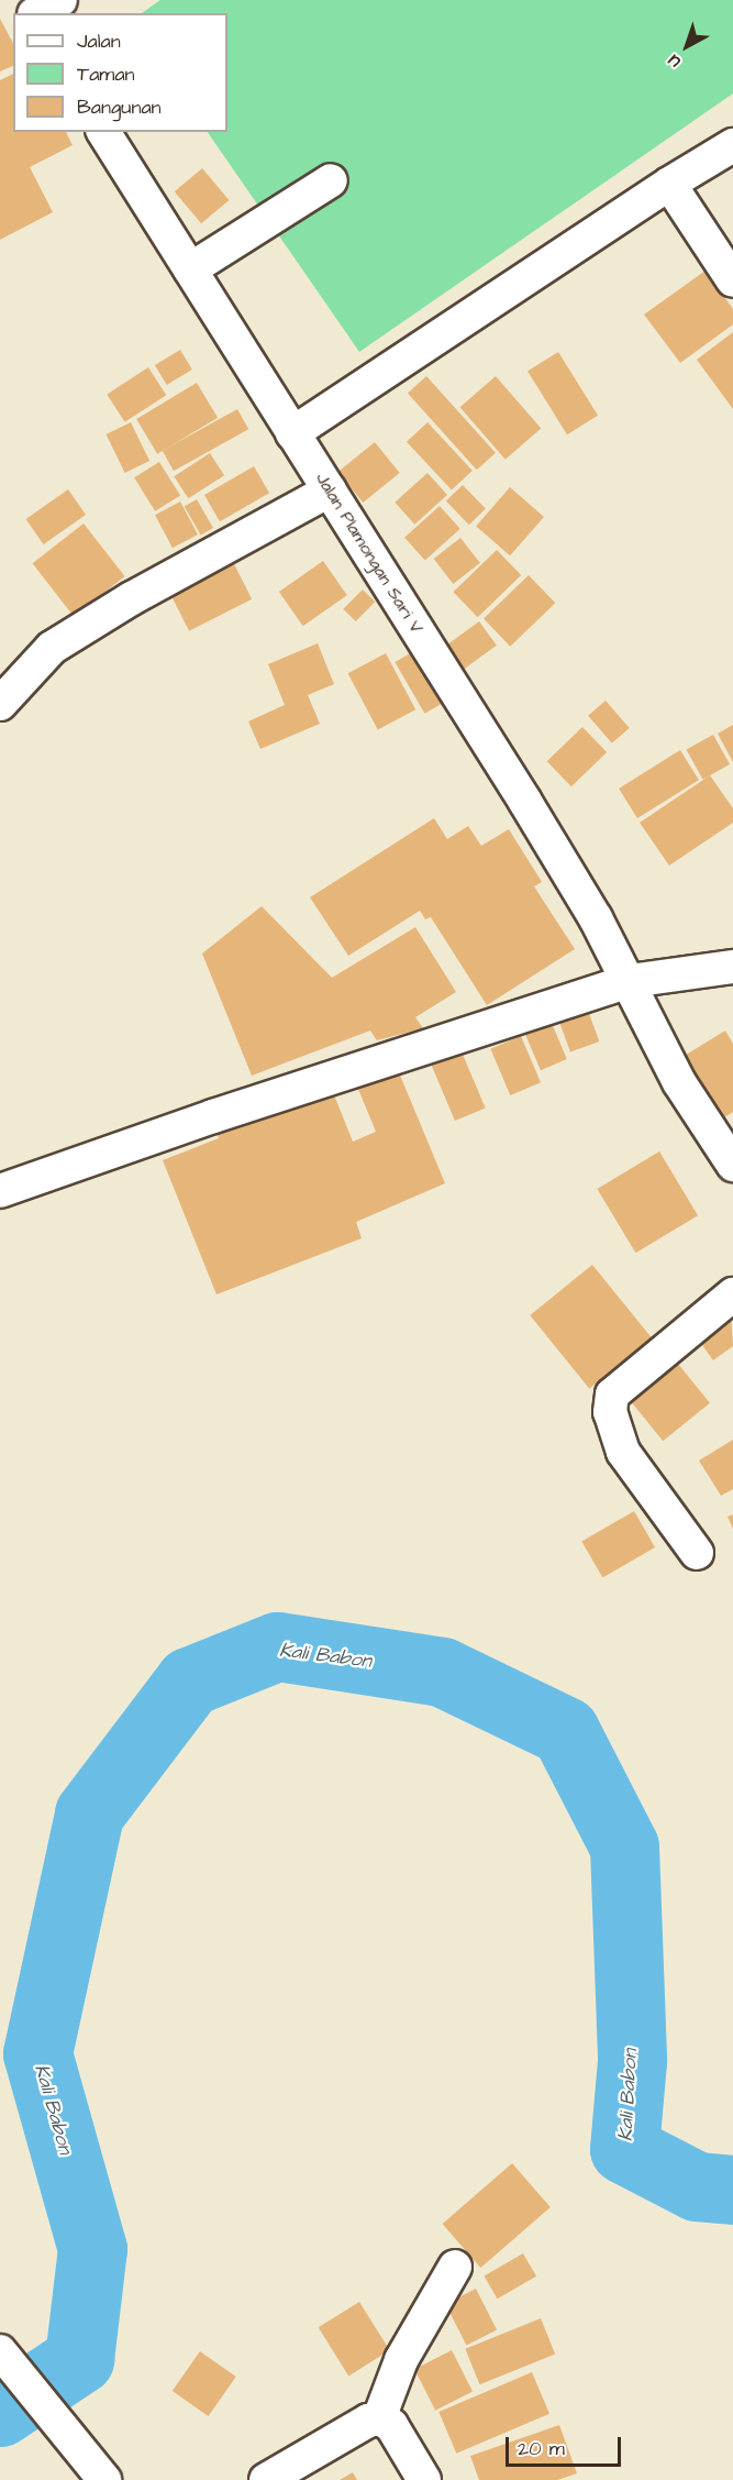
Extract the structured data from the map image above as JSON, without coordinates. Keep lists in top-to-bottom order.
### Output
{
  "streets": {
    "street": ["Jalan Plamongan Sari V"]
  },
  "water": ["Kali Babon"],
  "legend": ["Jalan", "Taman", "Bangunan"],
  "scale_bar": "20 m",
  "north": "bottom left"
}
